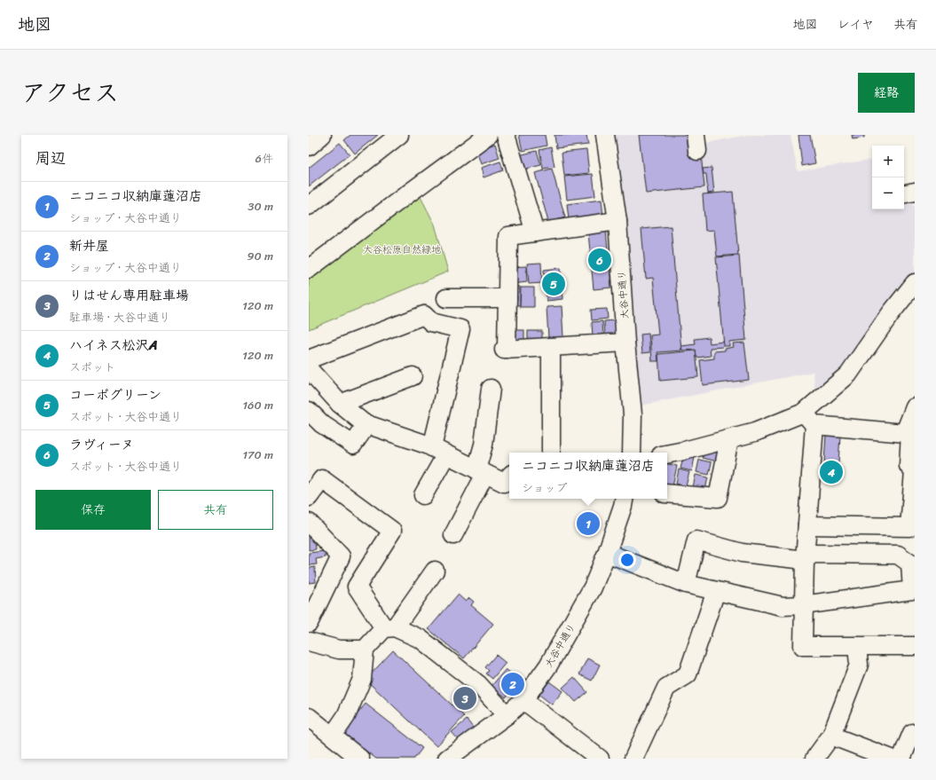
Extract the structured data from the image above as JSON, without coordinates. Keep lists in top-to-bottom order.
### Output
{
  "streets": {
    "street": ["大谷中通り"]
  },
  "parks": ["大谷松原自然緑地"],
  "page": {
    "header": "地図",
    "nav": ["地図", "レイヤ", "共有"],
    "title": "アクセス",
    "buttons": [
      "経路",
      ["保存", "共有"]
    ],
    "heading": ["周辺", "6件"],
    "map_buttons": ["+", "−"],
    "list": [
      {
        "mark": "1",
        "name": "ニコニコ収納庫蓮沼店",
        "note": "ショップ · 大谷中通り",
        "value": "30 m"
      },
      {
        "mark": "2",
        "name": "新井屋",
        "note": "ショップ · 大谷中通り",
        "value": "90 m"
      },
      {
        "mark": "3",
        "name": "りはせん専用駐車場",
        "note": "駐車場 · 大谷中通り",
        "value": "120 m"
      },
      {
        "mark": "4",
        "name": "ハイネス松沢A",
        "note": "スポット",
        "value": "120 m"
      },
      {
        "mark": "5",
        "name": "コーポグリーン",
        "note": "スポット · 大谷中通り",
        "value": "160 m"
      },
      {
        "mark": "6",
        "name": "ラヴィーヌ",
        "note": "スポット · 大谷中通り",
        "value": "170 m"
      }
    ],
    "pins": [
      "6",
      "5",
      "4",
      "1",
      "2",
      "3"
    ],
    "popup": ["ニコニコ収納庫蓮沼店", "ショップ"]
  }
}
